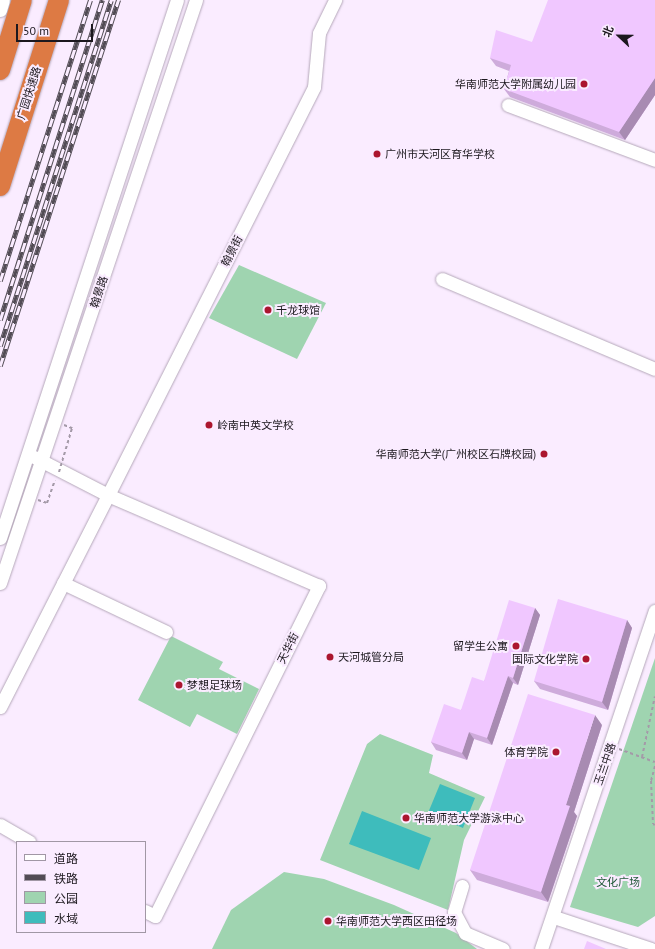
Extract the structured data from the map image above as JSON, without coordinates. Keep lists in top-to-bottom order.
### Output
{
  "streets": {
    "highway": ["广园快速路"],
    "street": [
      "翰景街",
      "翰景路",
      "天华街",
      "玉兰中路"
    ]
  },
  "crossings": [
    ["翰景街", "天华街"],
    ["翰景路", "天华街"]
  ],
  "parks": ["文化广场"],
  "places": [
    "华南师范大学附属幼儿园",
    "广州市天河区育华学校",
    "千龙球馆",
    "岭南中英文学校",
    "华南师范大学(广州校区石牌校园)",
    "留学生公寓",
    "天河城管分局",
    "国际文化学院",
    "梦想足球场",
    "体育学院",
    "华南师范大学游泳中心",
    "华南师范大学西区田径场"
  ],
  "legend": [
    "道路",
    "铁路",
    "公园",
    "水域"
  ],
  "scale_bar": "50 m",
  "north": "left"
}
